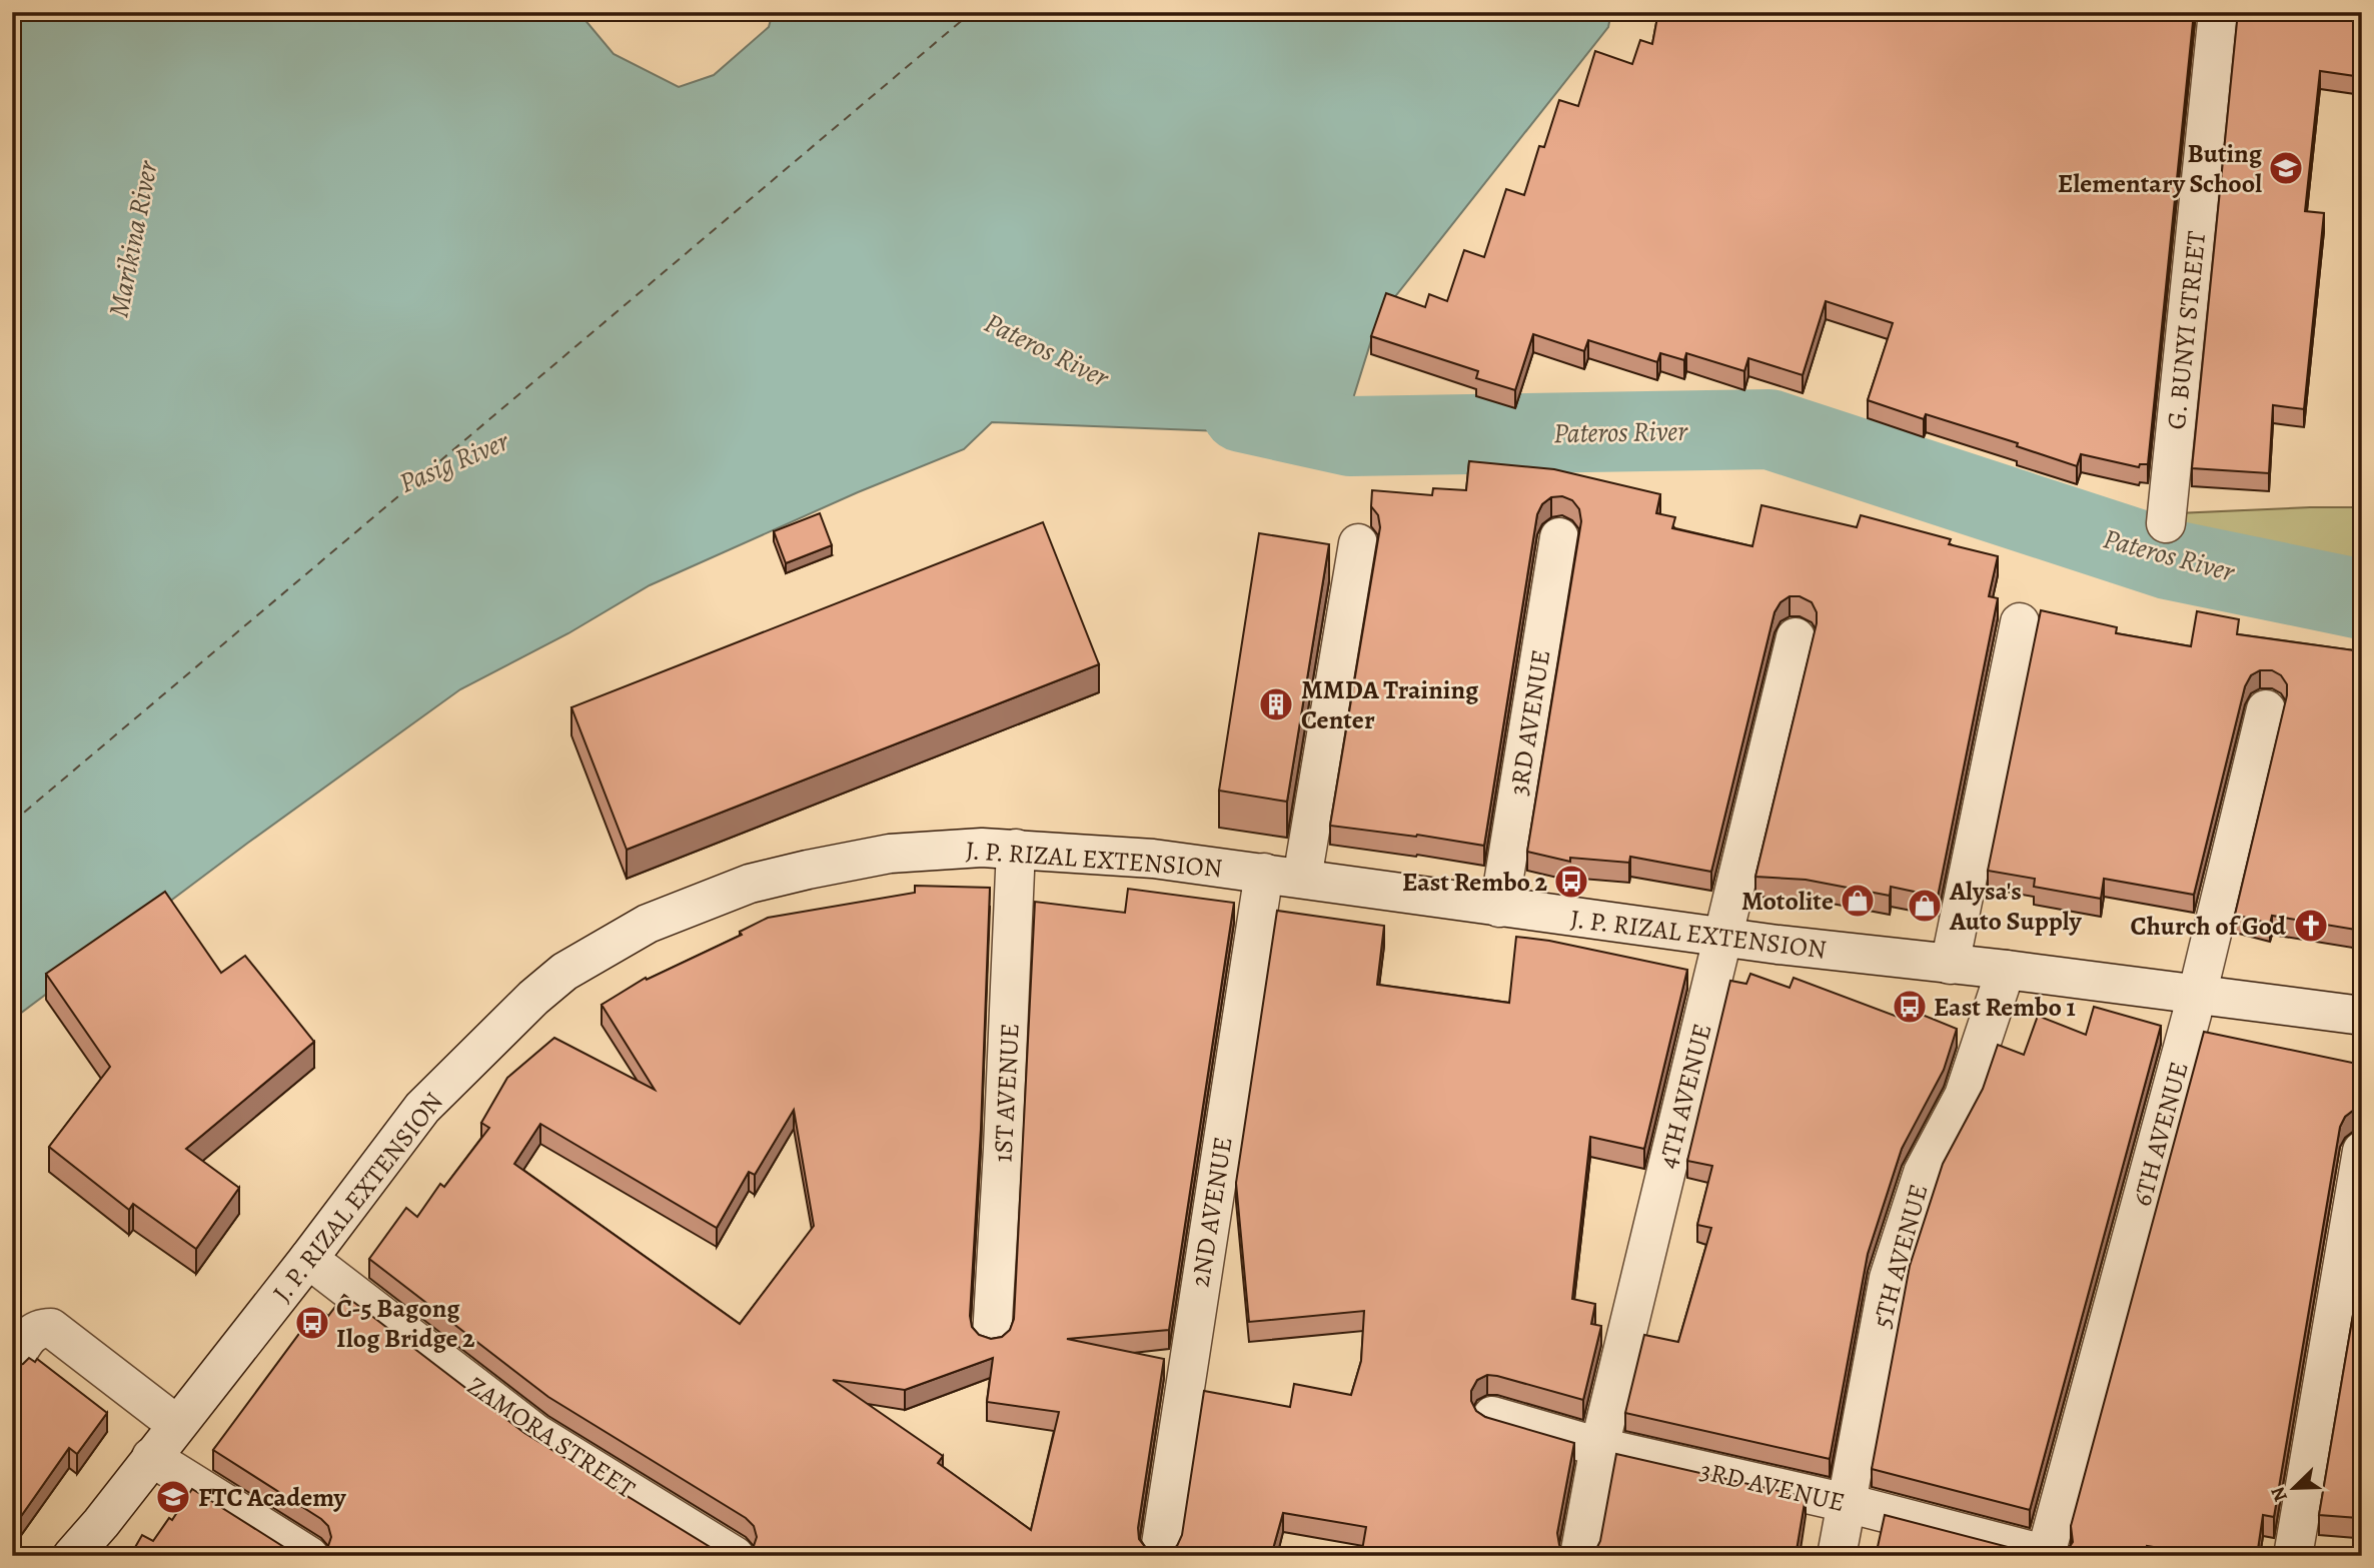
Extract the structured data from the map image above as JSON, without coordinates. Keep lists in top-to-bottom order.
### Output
{
  "streets": {
    "street": [
      "G. BUNYI STREET",
      "3RD AVENUE",
      "J. P. RIZAL EXTENSION",
      "1ST AVENUE",
      "4TH AVENUE",
      "6TH AVENUE",
      "2ND AVENUE",
      "5TH AVENUE",
      "ZAMORA STREET"
    ]
  },
  "crossings": [
    ["3RD AVENUE", "J. P. RIZAL EXTENSION"],
    ["3RD AVENUE", "4TH AVENUE"],
    ["3RD AVENUE", "6TH AVENUE"],
    ["3RD AVENUE", "5TH AVENUE"],
    ["J. P. RIZAL EXTENSION", "1ST AVENUE"],
    ["J. P. RIZAL EXTENSION", "4TH AVENUE"],
    ["J. P. RIZAL EXTENSION", "6TH AVENUE"],
    ["J. P. RIZAL EXTENSION", "2ND AVENUE"],
    ["J. P. RIZAL EXTENSION", "5TH AVENUE"],
    ["J. P. RIZAL EXTENSION", "ZAMORA STREET"]
  ],
  "water": ["Marikina River", "Pateros River", "Pasig River"],
  "places": {
    "school or university": ["Buting Elementary School", "FTC Academy"],
    "building": ["MMDA Training Center"],
    "bus stop": ["East Rembo 2", "East Rembo 1", "C-5 Bagong Ilog Bridge 2"],
    "shop": ["Motolite", "Alysa's Auto Supply"],
    "church": ["Church of God"]
  },
  "north": "bottom left"
}
